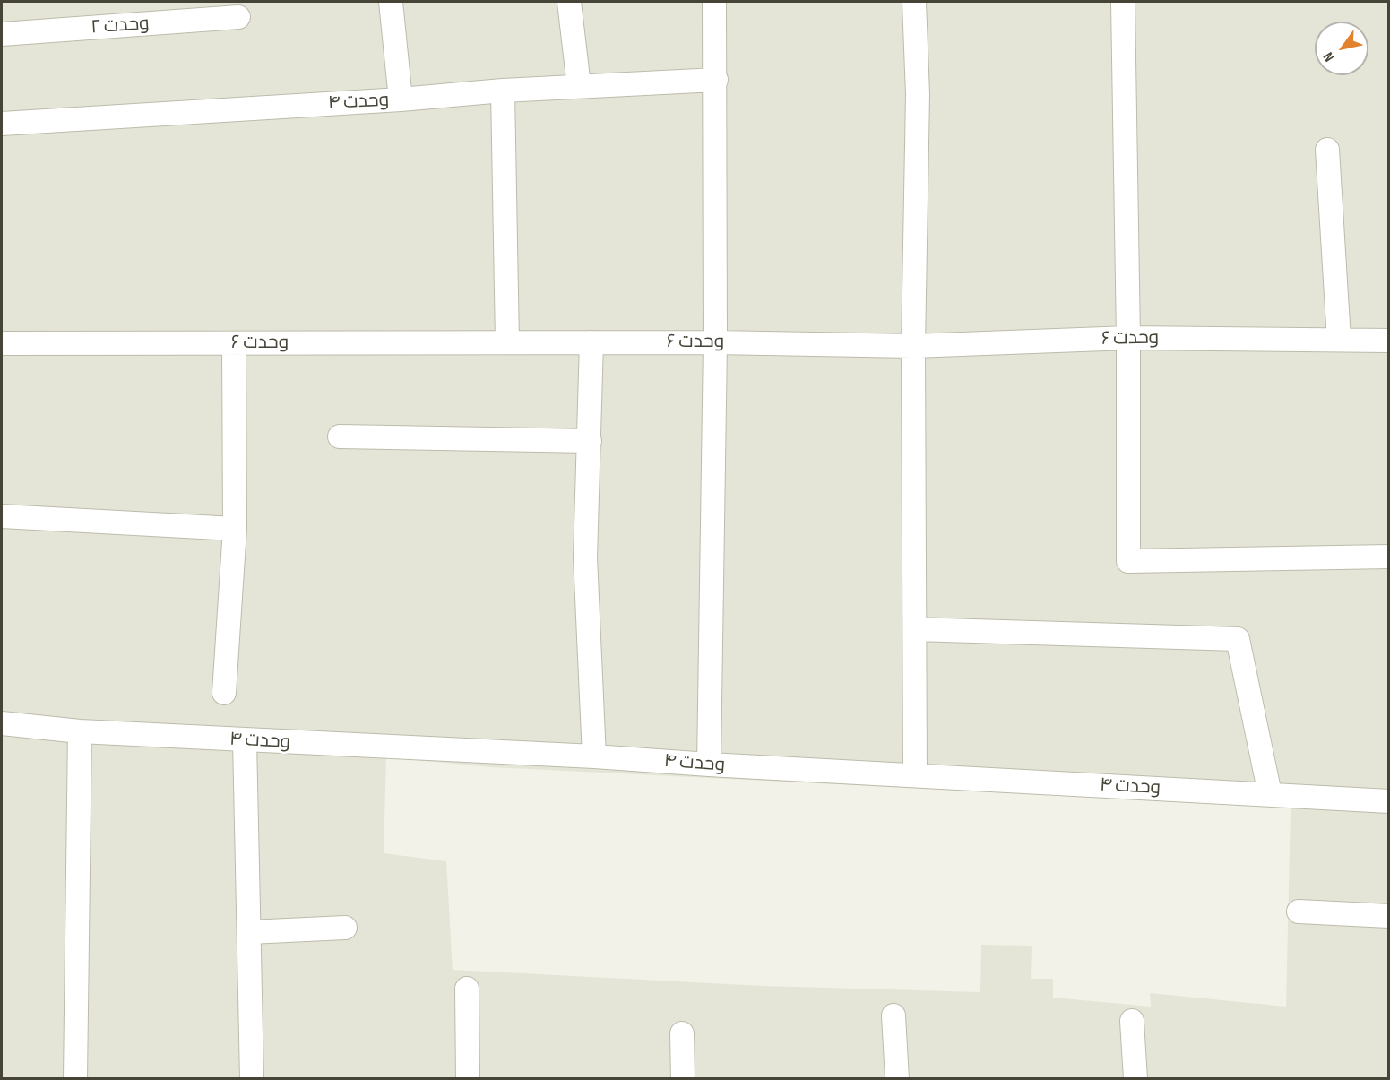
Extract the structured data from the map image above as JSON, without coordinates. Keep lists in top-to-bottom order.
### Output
{
  "streets": {
    "street": ["وحدت ۲", "وحدت ۴", "وحدت ۶"]
  },
  "north": "bottom left"
}
